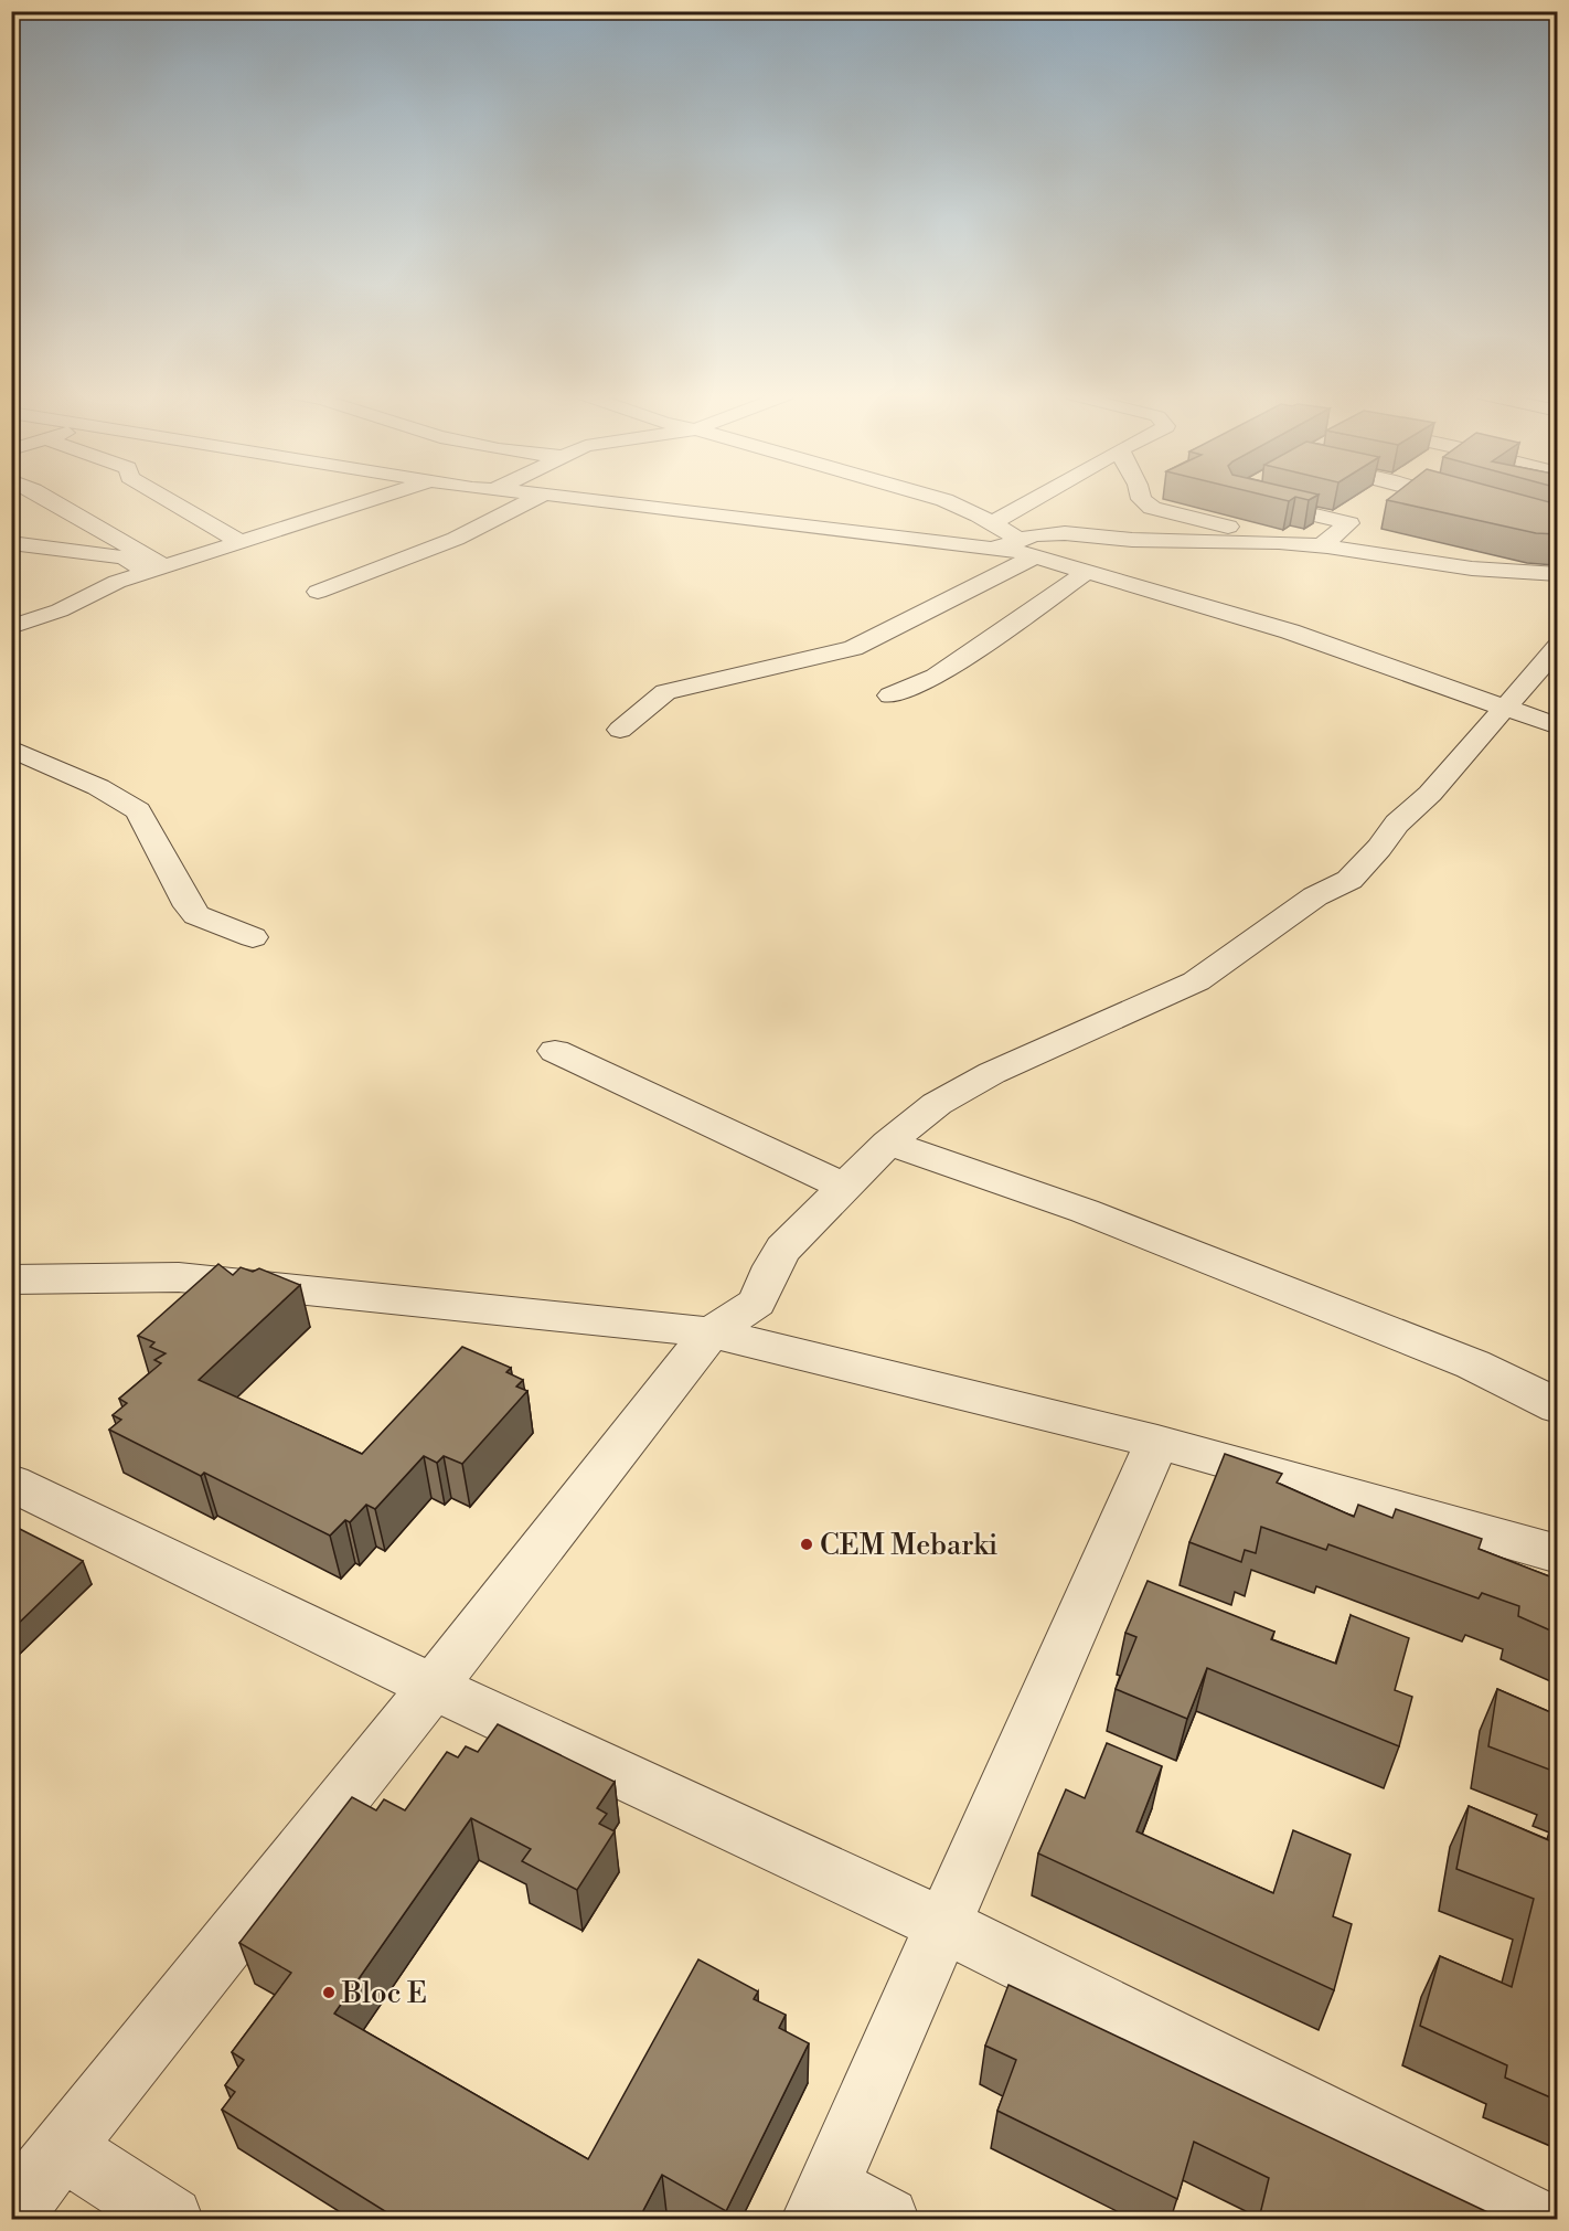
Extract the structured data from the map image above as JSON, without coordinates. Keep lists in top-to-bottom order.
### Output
{
  "places": ["CEM Mebarki", "Bloc E"]
}
